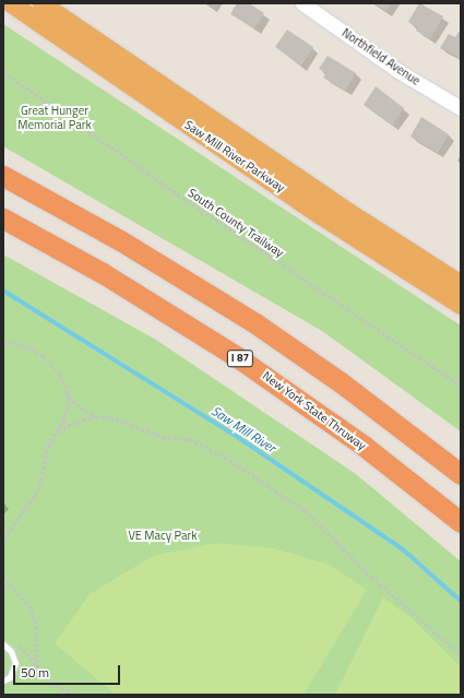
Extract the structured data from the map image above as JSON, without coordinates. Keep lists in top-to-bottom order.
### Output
{
  "streets": {
    "highway": ["Saw Mill River Parkway", "I 87", "New York State Thruway"],
    "street": ["Northfield Avenue"],
    "path": ["South County Trailway"]
  },
  "water": ["Saw Mill River"],
  "parks": ["Great Hunger Memorial Park", "VE Macy Park"],
  "scale_bar": "50 m"
}
